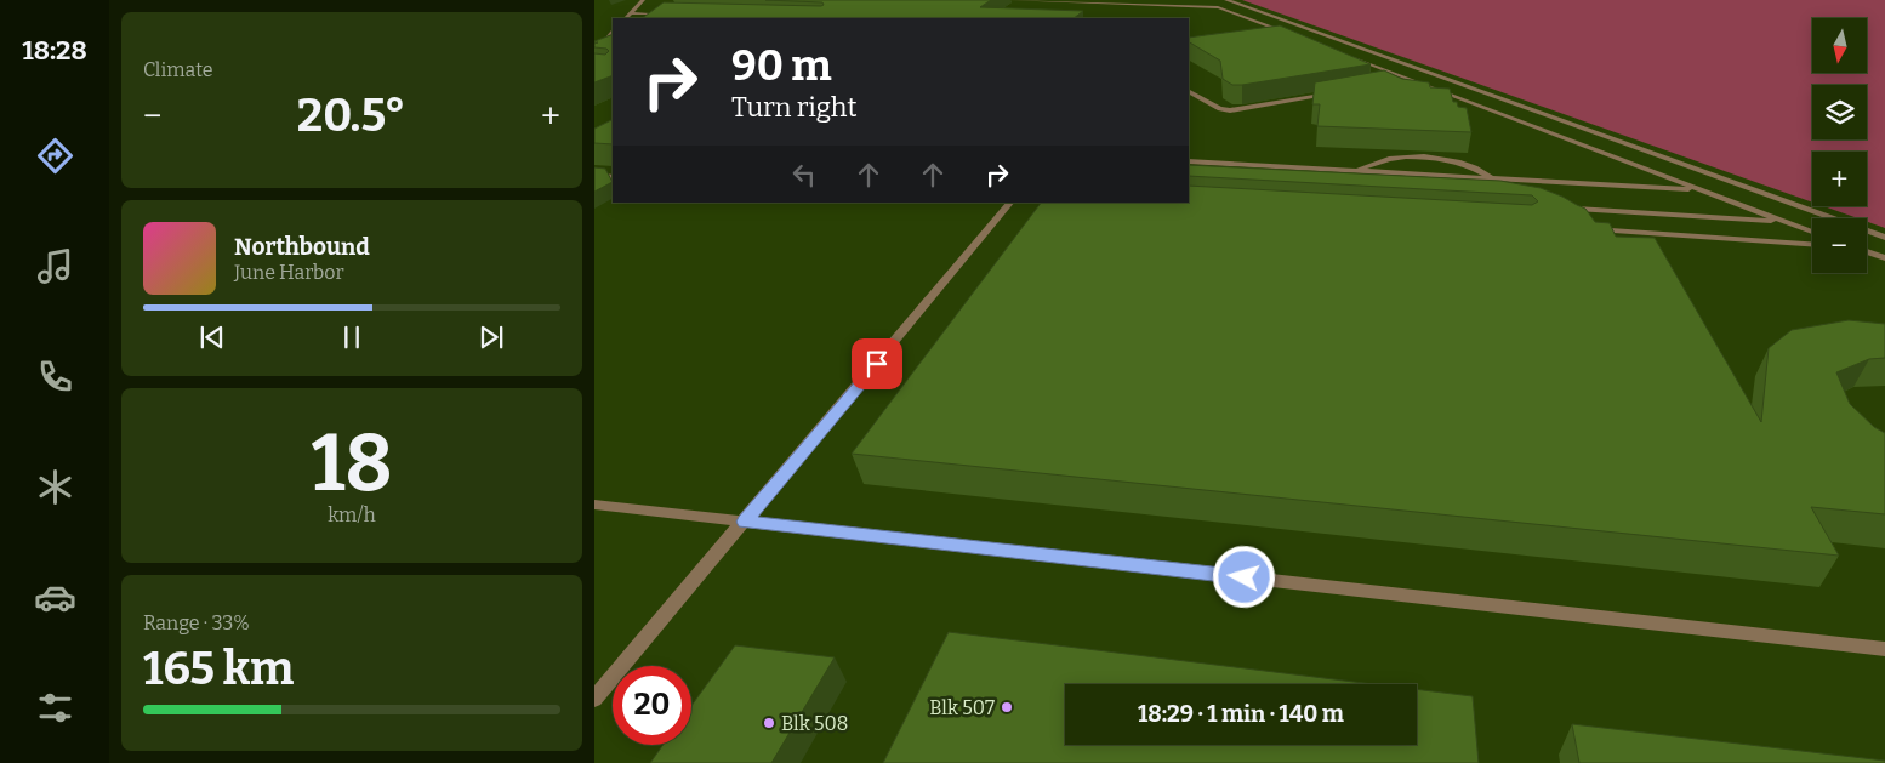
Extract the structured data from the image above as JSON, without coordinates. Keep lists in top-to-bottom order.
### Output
{
  "places": ["Blk 507", "Blk 508"],
  "north": "bottom",
  "page": {
    "tabs": "18:28",
    "tile": [
      "Climate",
      ["18", "km/h"],
      ["Range · 33%", "165 km"]
    ],
    "map_buttons": ["+", "−"],
    "turn": ["90 m", "Turn right"],
    "heat": ["−", "20.5°", "+"],
    "song": ["Northbound", "June Harbor"],
    "limit": "20",
    "trip": "18:29 · 1 min · 140 m"
  }
}
